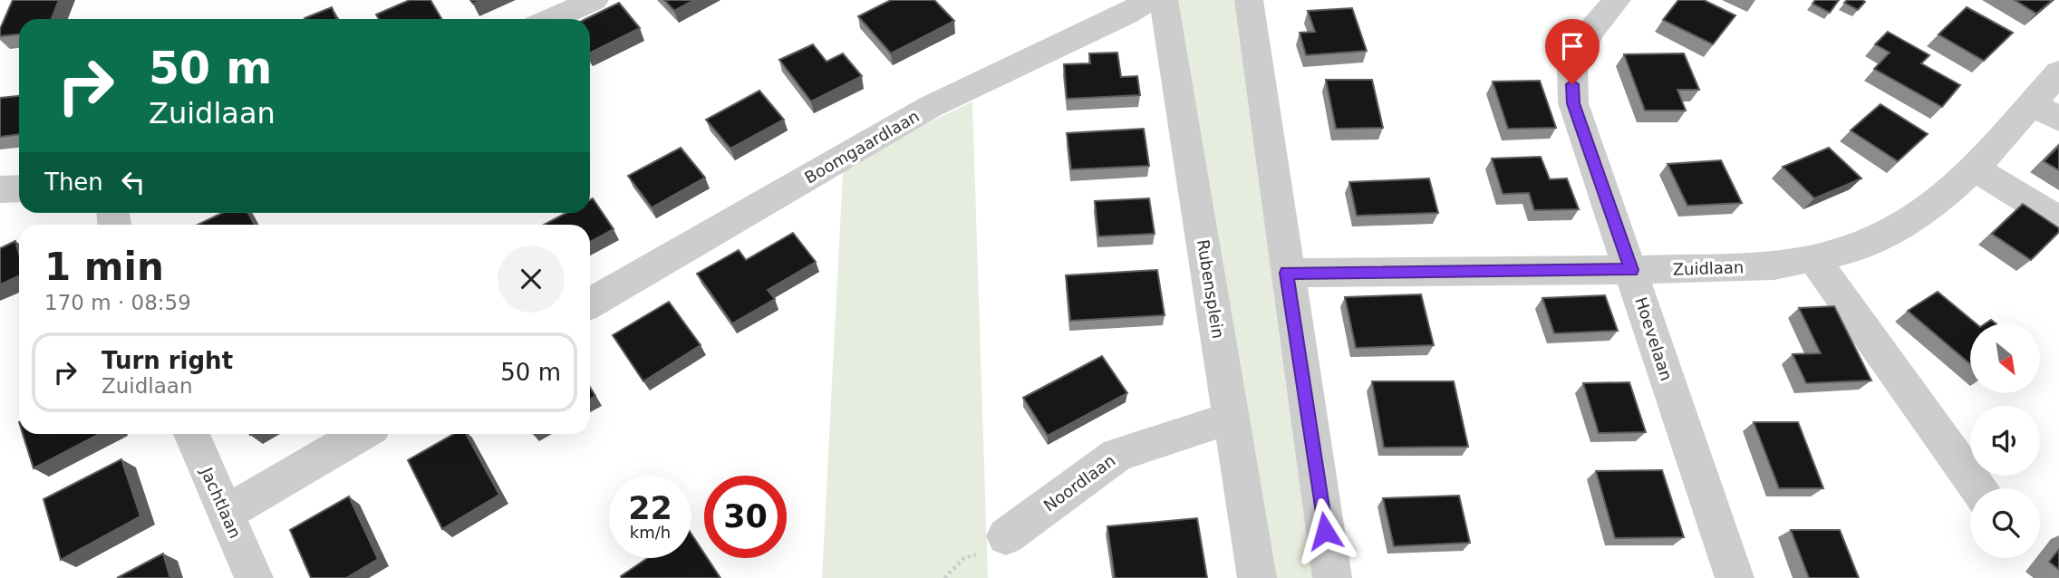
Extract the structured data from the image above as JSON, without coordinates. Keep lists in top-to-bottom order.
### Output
{
  "streets": {
    "street": [
      "Boomgaardlaan",
      "Zuidlaan",
      "Rubensplein",
      "Hoevelaan",
      "Noordlaan",
      "Jachtlaan"
    ]
  },
  "crossings": [
    ["Zuidlaan", "Hoevelaan"],
    ["Rubensplein", "Noordlaan"]
  ],
  "north": "bottom right",
  "page": {
    "turn": ["50 m", "Zuidlaan"],
    "then": "Then",
    "heading": ["1 min", "170 m · 08:59"],
    "list": [
      {
        "name": "Turn right",
        "note": "Zuidlaan",
        "value": "50 m"
      }
    ],
    "speed": "22 km/h",
    "limit": "30"
  }
}
